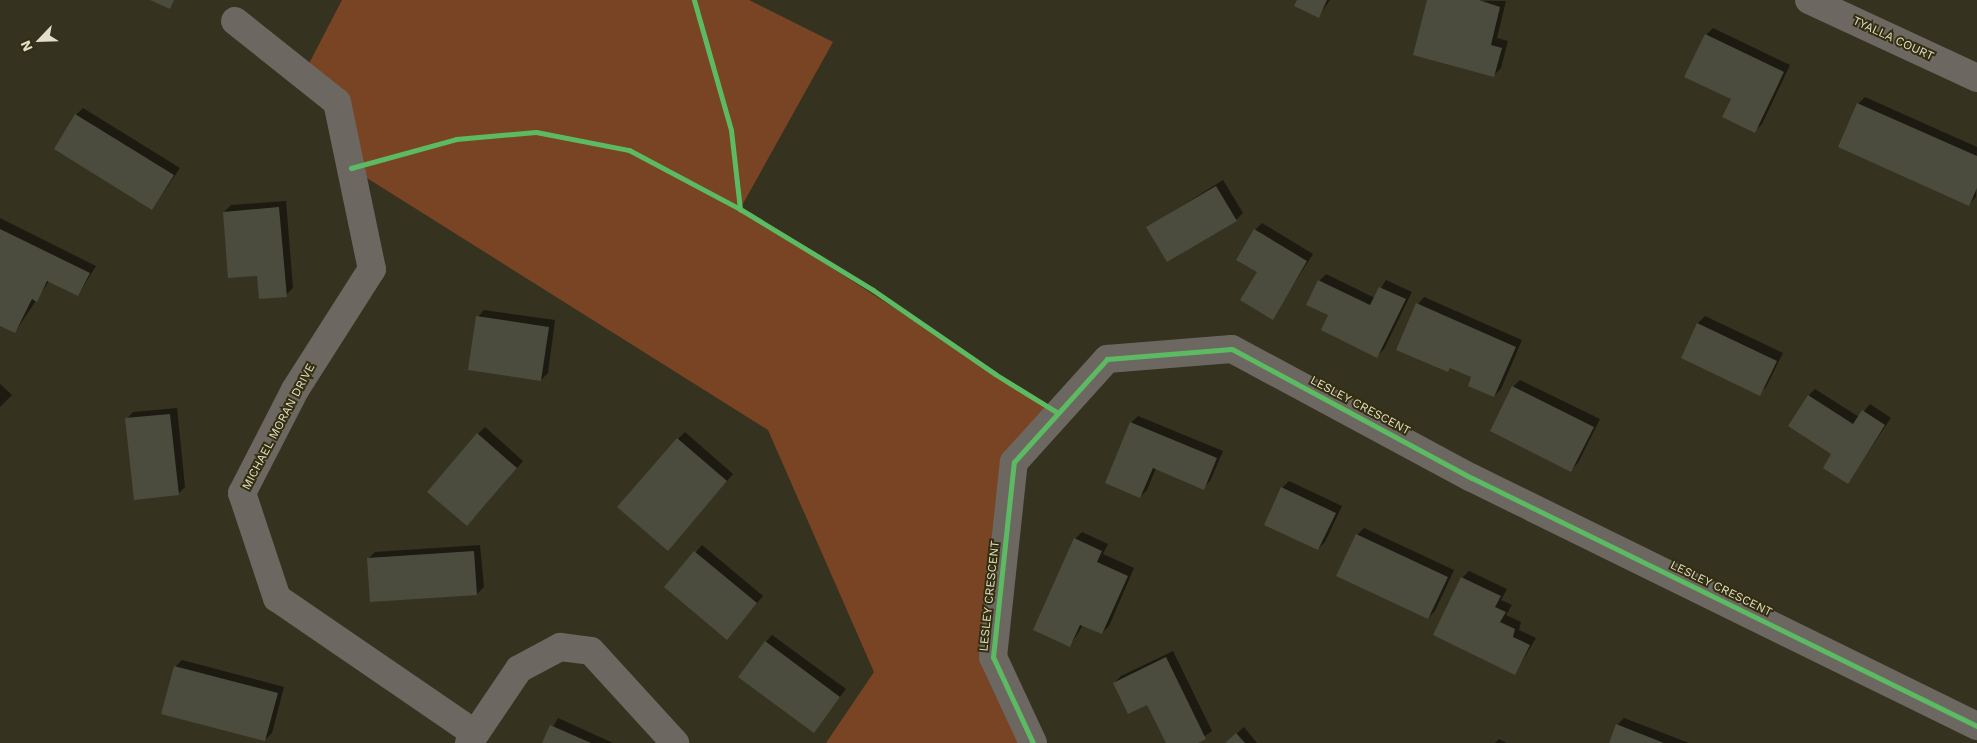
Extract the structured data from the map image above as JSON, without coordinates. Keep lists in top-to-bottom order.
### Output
{
  "streets": {
    "street": ["TYALLA COURT", "LESLEY CRESCENT", "MICHAEL MORAN DRIVE"]
  },
  "north": "bottom left"
}
